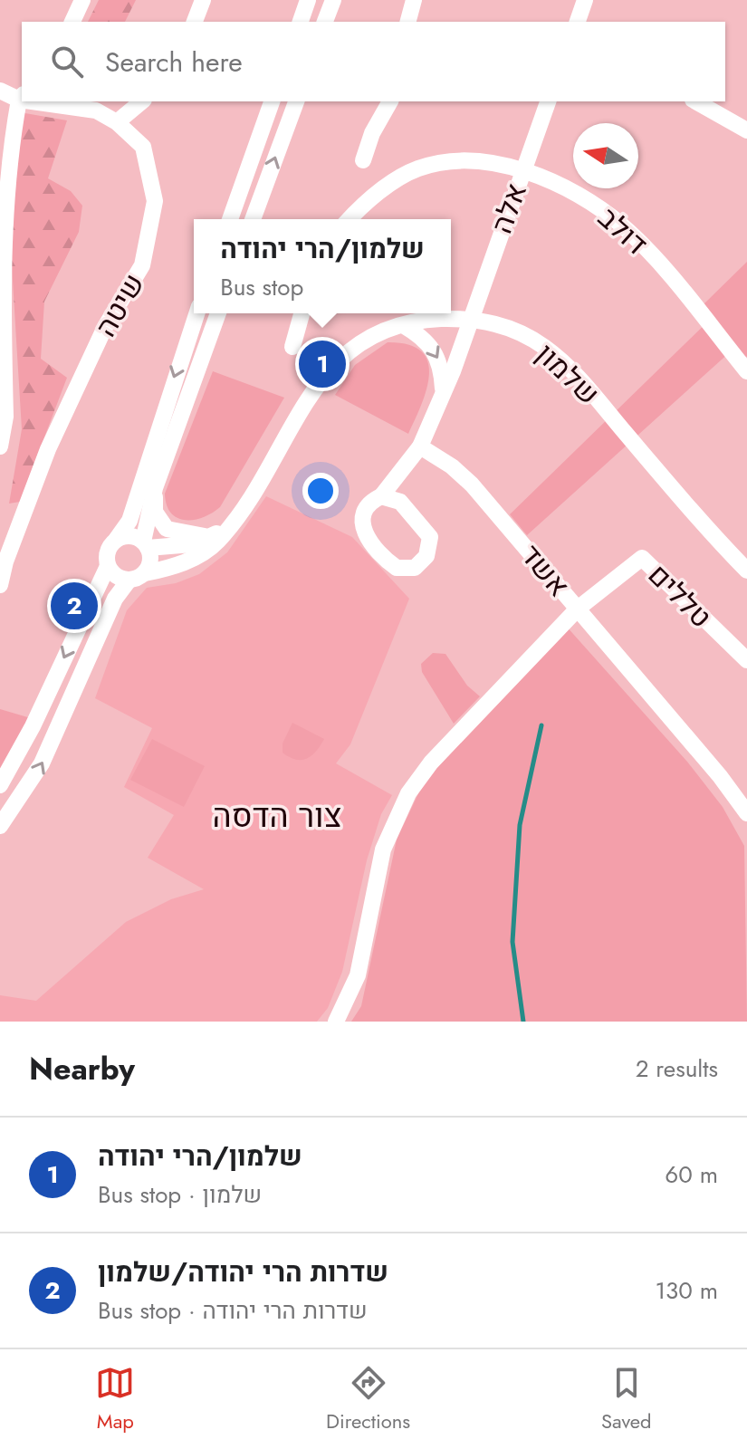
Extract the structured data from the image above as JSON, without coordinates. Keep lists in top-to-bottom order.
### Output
{
  "streets": {
    "street": [
      "אלה",
      "דולב",
      "שיטה",
      "שלמון",
      "אשד",
      "טללים"
    ]
  },
  "crossings": [
    ["אלה", "דולב"],
    ["אלה", "שלמון"],
    ["אשד", "טללים"]
  ],
  "districts": ["צור הדסה"],
  "north": "left",
  "page": {
    "search": "Search here",
    "popup": ["שלמון/הרי יהודה", "Bus stop"],
    "pins": ["1", "2"],
    "heading": ["Nearby", "2 results"],
    "list": [
      {
        "mark": "1",
        "name": "שלמון/הרי יהודה",
        "note": "Bus stop · שלמון",
        "value": "60 m"
      },
      {
        "mark": "2",
        "name": "שדרות הרי יהודה/שלמון",
        "note": "Bus stop · שדרות הרי יהודה",
        "value": "130 m"
      }
    ],
    "nav": ["Map", "Directions", "Saved"]
  }
}
